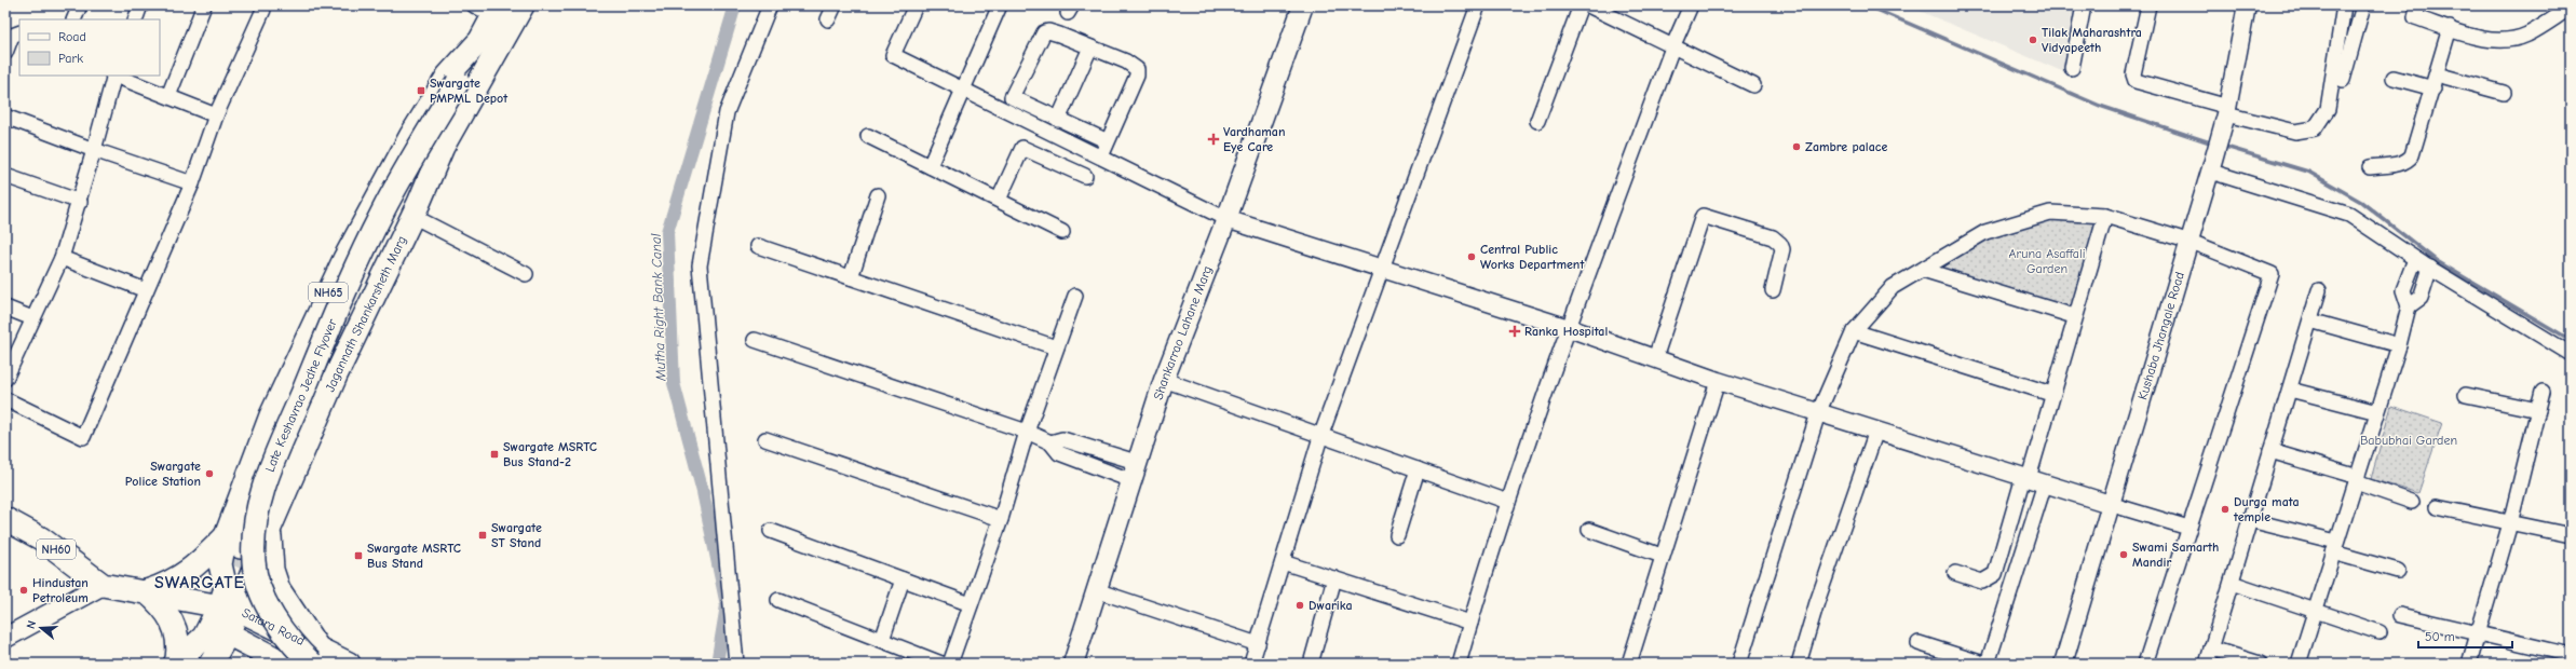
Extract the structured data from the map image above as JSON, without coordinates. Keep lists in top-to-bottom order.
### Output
{
  "streets": {
    "highway": [
      "NH65",
      "Jagannath Shankarsheth Marg",
      "Late Keshavrao Jedhe Flyover",
      "NH60",
      "Satara Road"
    ],
    "main road": ["Shankarrao Lahane Marg"],
    "street": ["Kushaba Jhangale Road"]
  },
  "crossings": [
    ["NH65", "Jagannath Shankarsheth Marg"],
    ["NH65", "Late Keshavrao Jedhe Flyover"],
    ["NH65", "NH60"],
    ["NH65", "Satara Road"],
    ["Jagannath Shankarsheth Marg", "NH60"],
    ["Jagannath Shankarsheth Marg", "Satara Road"],
    ["Late Keshavrao Jedhe Flyover", "Satara Road"],
    ["NH60", "Satara Road"]
  ],
  "districts": ["SWARGATE"],
  "water": ["Mutha Right Bank Canal"],
  "parks": ["Aruna Asaffali Garden", "Babubhai Garden"],
  "places": {
    "other": [
      "Tilak Maharashtra Vidyapeeth",
      "Zambre palace",
      "Central Public Works Department",
      "Swargate Police Station",
      "Durga mata temple",
      "Swami Samarth Mandir",
      "Hindustan Petroleum",
      "Dwarika"
    ],
    "transit": [
      "Swargate PMPML Depot",
      "Swargate MSRTC Bus Stand-2",
      "Swargate ST Stand",
      "Swargate MSRTC Bus Stand"
    ],
    "health": ["Vardhaman Eye Care", "Ranka Hospital"]
  },
  "legend": ["Road", "Park"],
  "scale_bar": "50 m",
  "north": "left"
}
